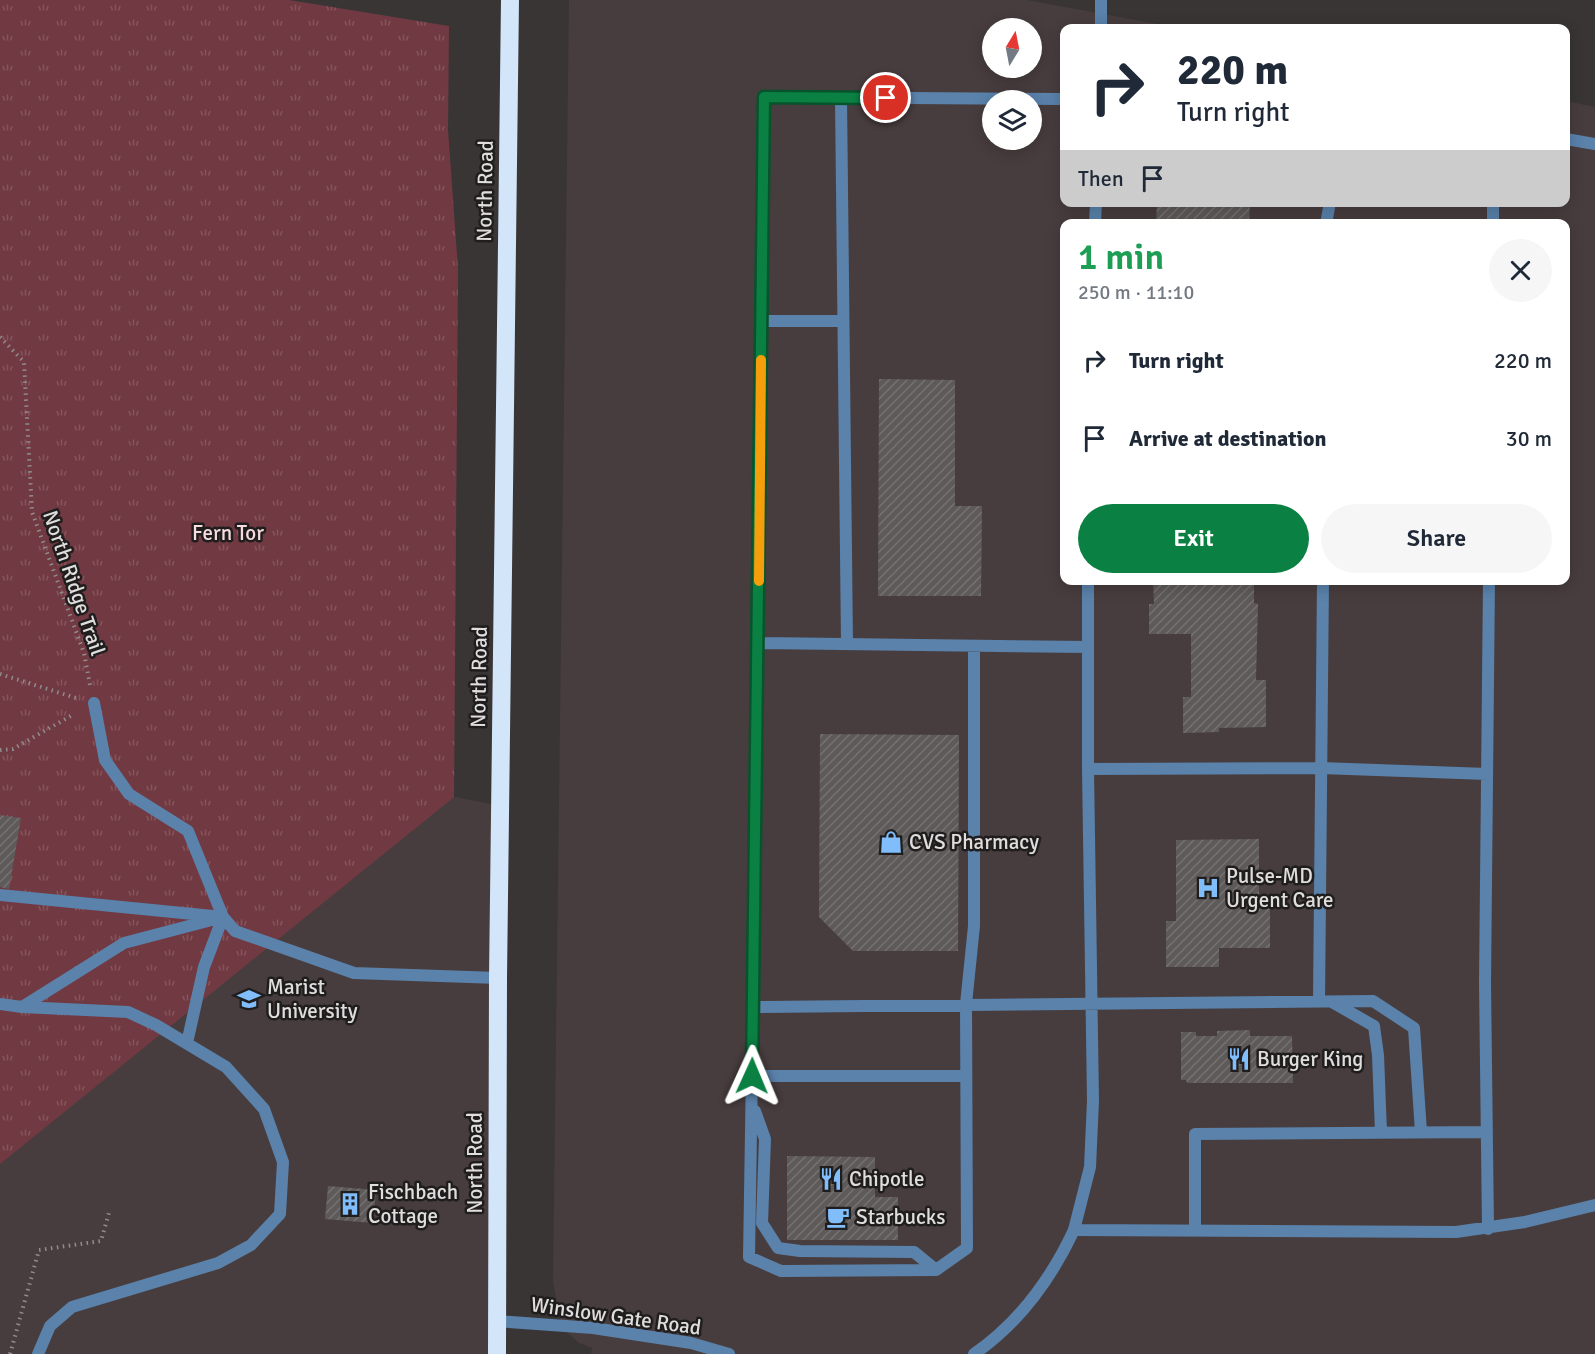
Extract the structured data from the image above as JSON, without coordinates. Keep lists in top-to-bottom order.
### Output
{
  "streets": {
    "highway": ["North Road"],
    "street": ["Winslow Gate Road"],
    "path": ["North Ridge Trail"]
  },
  "crossings": [
    ["North Road", "Winslow Gate Road"]
  ],
  "parks": ["Fern Tor"],
  "places": {
    "shop": ["CVS Pharmacy"],
    "hospital": ["Pulse-MD Urgent Care"],
    "school or university": ["Marist University"],
    "restaurant": ["Burger King", "Chipotle"],
    "building": ["Fischbach Cottage"],
    "cafe": ["Starbucks"]
  },
  "north": "top",
  "page": {
    "turn": ["220 m", "Turn right"],
    "then": "Then",
    "heading": ["1 min", "250 m · 11:10"],
    "list": [
      {
        "name": "Turn right",
        "value": "220 m"
      },
      {
        "name": "Arrive at destination",
        "value": "30 m"
      }
    ],
    "buttons": ["Exit", "Share"]
  }
}
